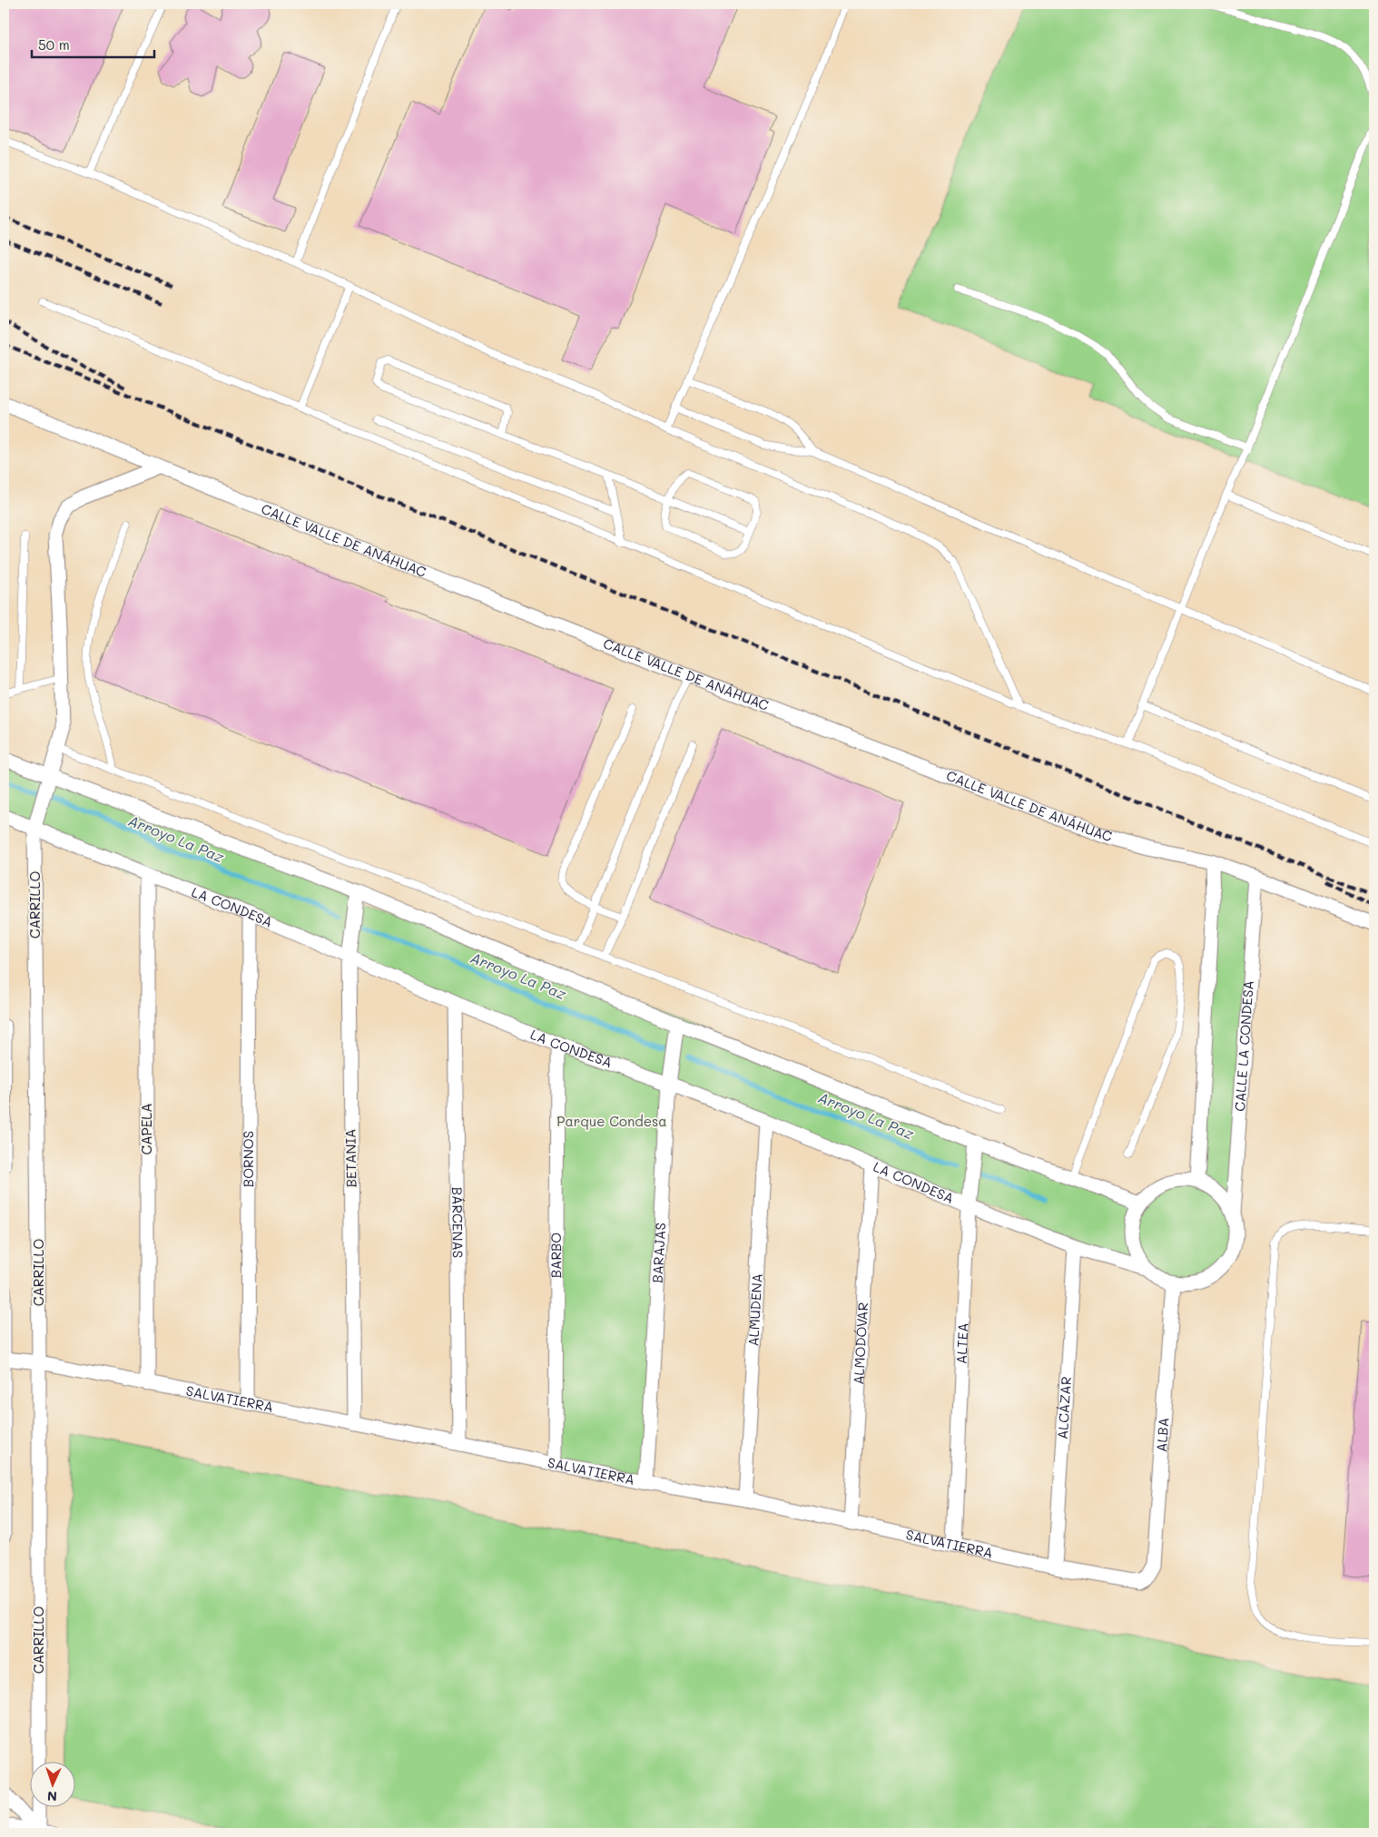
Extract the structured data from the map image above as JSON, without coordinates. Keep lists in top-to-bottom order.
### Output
{
  "streets": {
    "street": [
      "CALLE VALLE DE ANÁHUAC",
      "CARRILLO",
      "LA CONDESA",
      "CALLE LA CONDESA",
      "CAPELA",
      "BETANIA",
      "BORNOS",
      "BÁRCENAS",
      "BARAJAS",
      "BARBO",
      "ALMUDENA",
      "ALTEA",
      "ALMODÓVAR",
      "SALVATIERRA",
      "ALCÁZAR",
      "ALBA"
    ]
  },
  "crossings": [
    ["CALLE VALLE DE ANÁHUAC", "CARRILLO"],
    ["CALLE VALLE DE ANÁHUAC", "CALLE LA CONDESA"],
    ["CARRILLO", "LA CONDESA"],
    ["CARRILLO", "SALVATIERRA"],
    ["LA CONDESA", "CALLE LA CONDESA"],
    ["LA CONDESA", "CAPELA"],
    ["LA CONDESA", "BETANIA"],
    ["LA CONDESA", "BORNOS"],
    ["LA CONDESA", "BÁRCENAS"],
    ["LA CONDESA", "BARAJAS"],
    ["LA CONDESA", "BARBO"],
    ["LA CONDESA", "ALMUDENA"],
    ["LA CONDESA", "ALTEA"],
    ["LA CONDESA", "ALMODÓVAR"],
    ["LA CONDESA", "ALCÁZAR"],
    ["LA CONDESA", "ALBA"],
    ["CALLE LA CONDESA", "ALBA"],
    ["CAPELA", "SALVATIERRA"],
    ["BETANIA", "SALVATIERRA"],
    ["BORNOS", "SALVATIERRA"],
    ["BÁRCENAS", "SALVATIERRA"],
    ["BARAJAS", "SALVATIERRA"],
    ["BARBO", "SALVATIERRA"],
    ["ALMUDENA", "SALVATIERRA"],
    ["ALTEA", "SALVATIERRA"],
    ["ALMODÓVAR", "SALVATIERRA"],
    ["SALVATIERRA", "ALCÁZAR"],
    ["SALVATIERRA", "ALBA"]
  ],
  "water": ["Arroyo La Paz"],
  "parks": ["Parque Condesa"],
  "scale_bar": "50 m",
  "north": "bottom"
}
